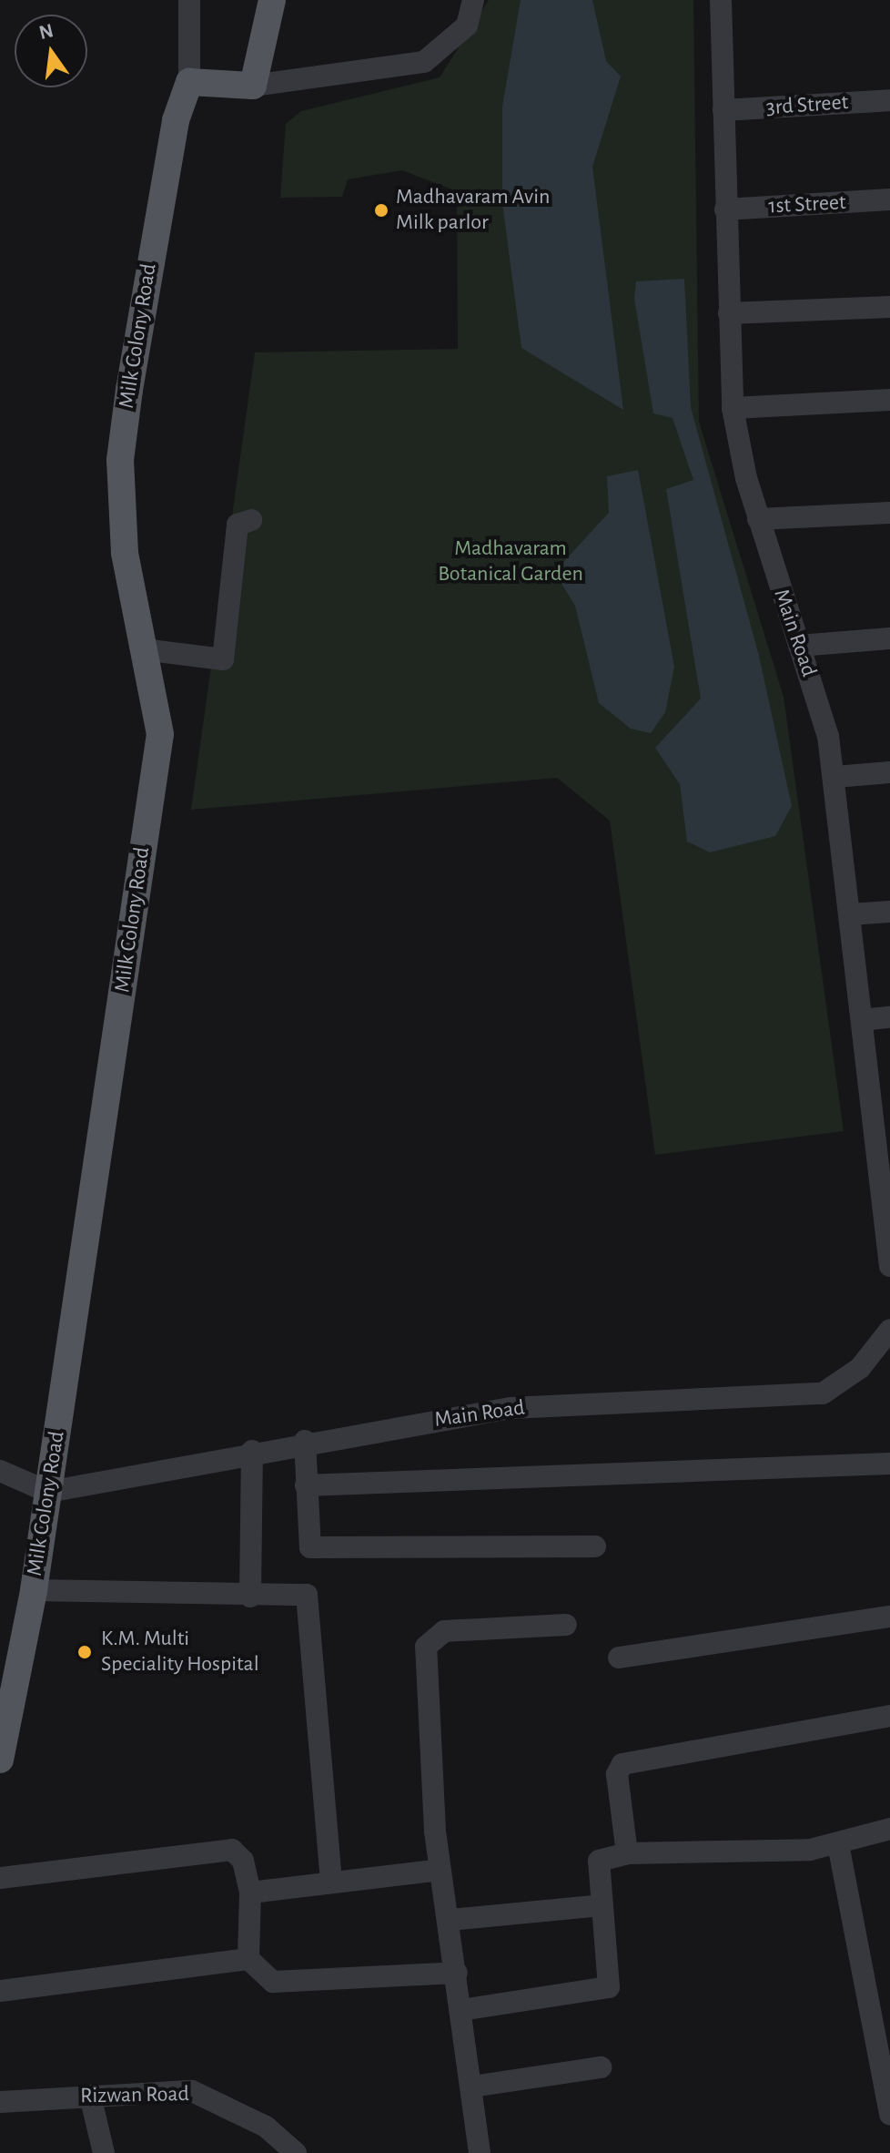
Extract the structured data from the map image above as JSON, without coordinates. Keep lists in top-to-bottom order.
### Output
{
  "streets": {
    "main road": ["Milk Colony Road"],
    "street": [
      "3rd Street",
      "1st Street",
      "Main Road",
      "Rizwan Road"
    ]
  },
  "crossings": [
    ["3rd Street", "Main Road"],
    ["1st Street", "Main Road"],
    ["Milk Colony Road", "Main Road"]
  ],
  "parks": ["Madhavaram Botanical Garden"],
  "places": ["Madhavaram Avin Milk parlor", "K.M. Multi Speciality Hospital"],
  "north": "top"
}
